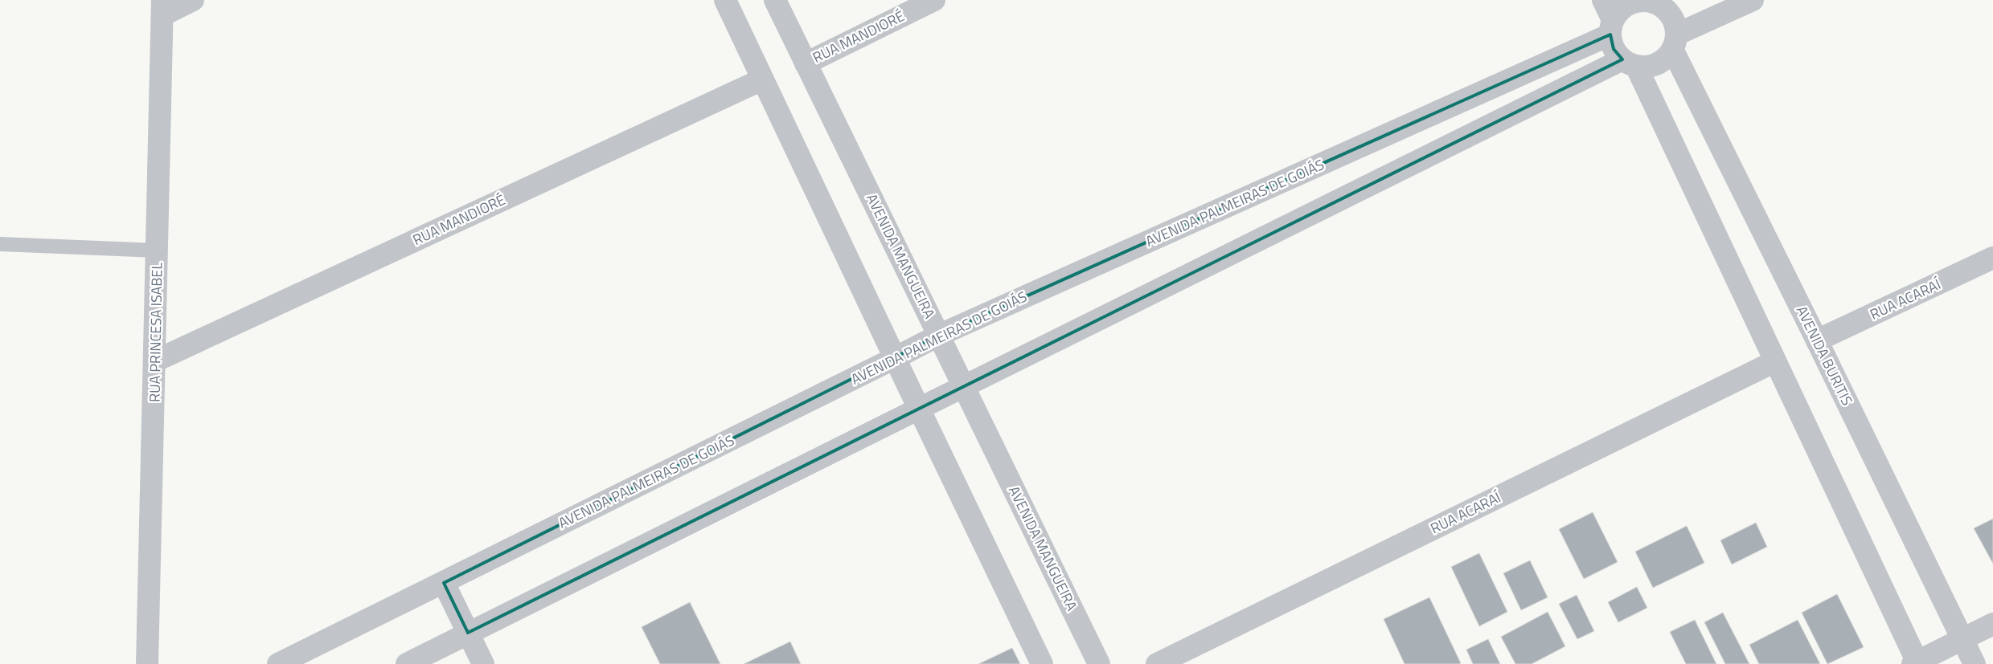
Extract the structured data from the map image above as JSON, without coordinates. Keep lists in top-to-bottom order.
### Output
{
  "streets": {
    "street": [
      "RUA MANDIORÉ",
      "AVENIDA PALMEIRAS DE GOIÁS",
      "AVENIDA MANGUEIRA",
      "RUA ACARAÍ",
      "RUA PRINCESA ISABEL",
      "AVENIDA BURITIS"
    ]
  },
  "crossings": [
    ["RUA MANDIORÉ", "AVENIDA MANGUEIRA"],
    ["RUA MANDIORÉ", "RUA PRINCESA ISABEL"],
    ["AVENIDA PALMEIRAS DE GOIÁS", "AVENIDA MANGUEIRA"],
    ["AVENIDA PALMEIRAS DE GOIÁS", "AVENIDA BURITIS"],
    ["RUA ACARAÍ", "AVENIDA BURITIS"]
  ]
}
